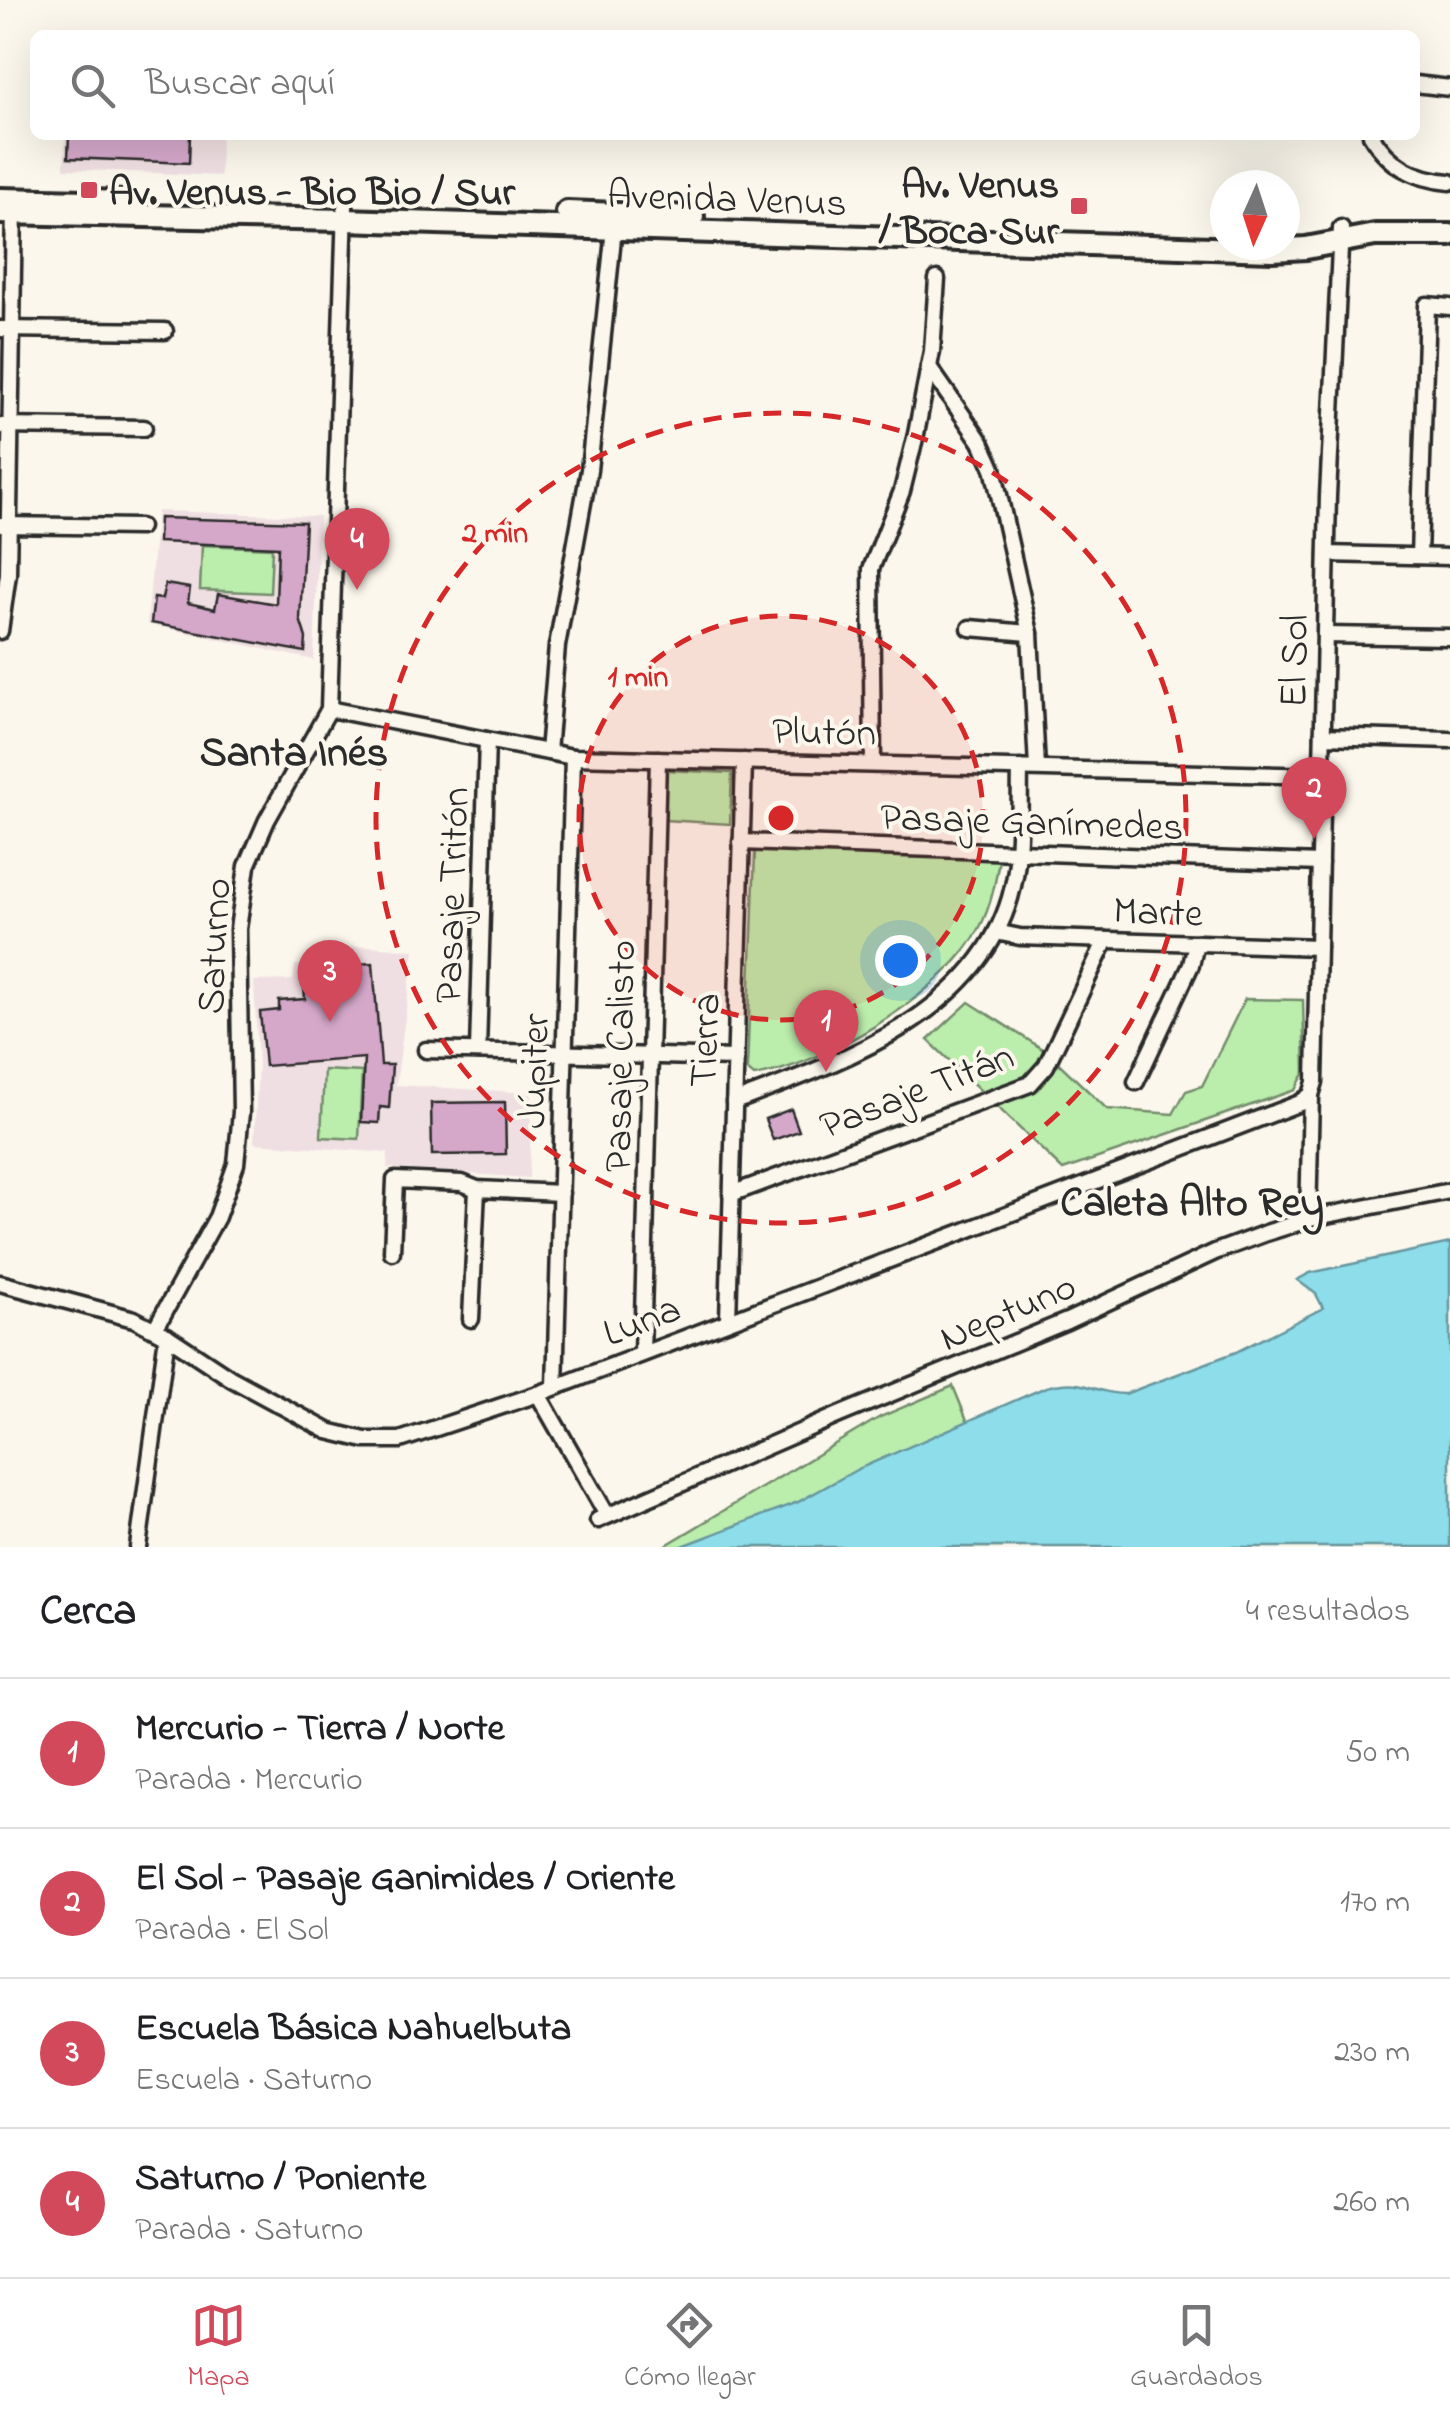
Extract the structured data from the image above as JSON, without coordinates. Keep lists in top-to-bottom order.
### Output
{
  "streets": {
    "street": [
      "Avenida Venus",
      "El Sol",
      "Plutón",
      "Pasaje Ganímedes",
      "Pasaje Tritón",
      "Marte",
      "Saturno",
      "Tierra",
      "Pasaje Calisto",
      "Júpiter",
      "Pasaje Titán",
      "Neptuno",
      "Luna"
    ]
  },
  "crossings": [
    ["Avenida Venus", "El Sol"],
    ["Avenida Venus", "Saturno"],
    ["El Sol", "Plutón"],
    ["El Sol", "Pasaje Ganímedes"],
    ["El Sol", "Marte"],
    ["El Sol", "Neptuno"],
    ["El Sol", "Luna"],
    ["Plutón", "Pasaje Tritón"],
    ["Plutón", "Saturno"],
    ["Plutón", "Tierra"],
    ["Plutón", "Pasaje Calisto"],
    ["Plutón", "Júpiter"],
    ["Pasaje Ganímedes", "Tierra"],
    ["Marte", "Pasaje Titán"],
    ["Saturno", "Luna"],
    ["Tierra", "Pasaje Titán"],
    ["Tierra", "Luna"],
    ["Pasaje Calisto", "Luna"],
    ["Júpiter", "Luna"],
    ["Neptuno", "Luna"]
  ],
  "districts": ["Santa Inés", "Caleta Alto Rey"],
  "places": {
    "transit": ["Av. Venus - Bio Bio / Sur", "Av. Venus / Boca Sur"]
  },
  "north": "bottom",
  "page": {
    "search": "Buscar aquí",
    "pins": [
      "4",
      "2",
      "3",
      "1"
    ],
    "heading": ["Cerca", "4 resultados"],
    "list": [
      {
        "mark": "1",
        "name": "Mercurio - Tierra / Norte",
        "note": "Parada · Mercurio",
        "value": "50 m"
      },
      {
        "mark": "2",
        "name": "El Sol - Pasaje Ganimides / Oriente",
        "note": "Parada · El Sol",
        "value": "170 m"
      },
      {
        "mark": "3",
        "name": "Escuela Básica Nahuelbuta",
        "note": "Escuela · Saturno",
        "value": "230 m"
      },
      {
        "mark": "4",
        "name": "Saturno / Poniente",
        "note": "Parada · Saturno",
        "value": "260 m"
      }
    ],
    "nav": ["Mapa", "Cómo llegar", "Guardados"]
  },
  "rings": ["2 min", "1 min"]
}
